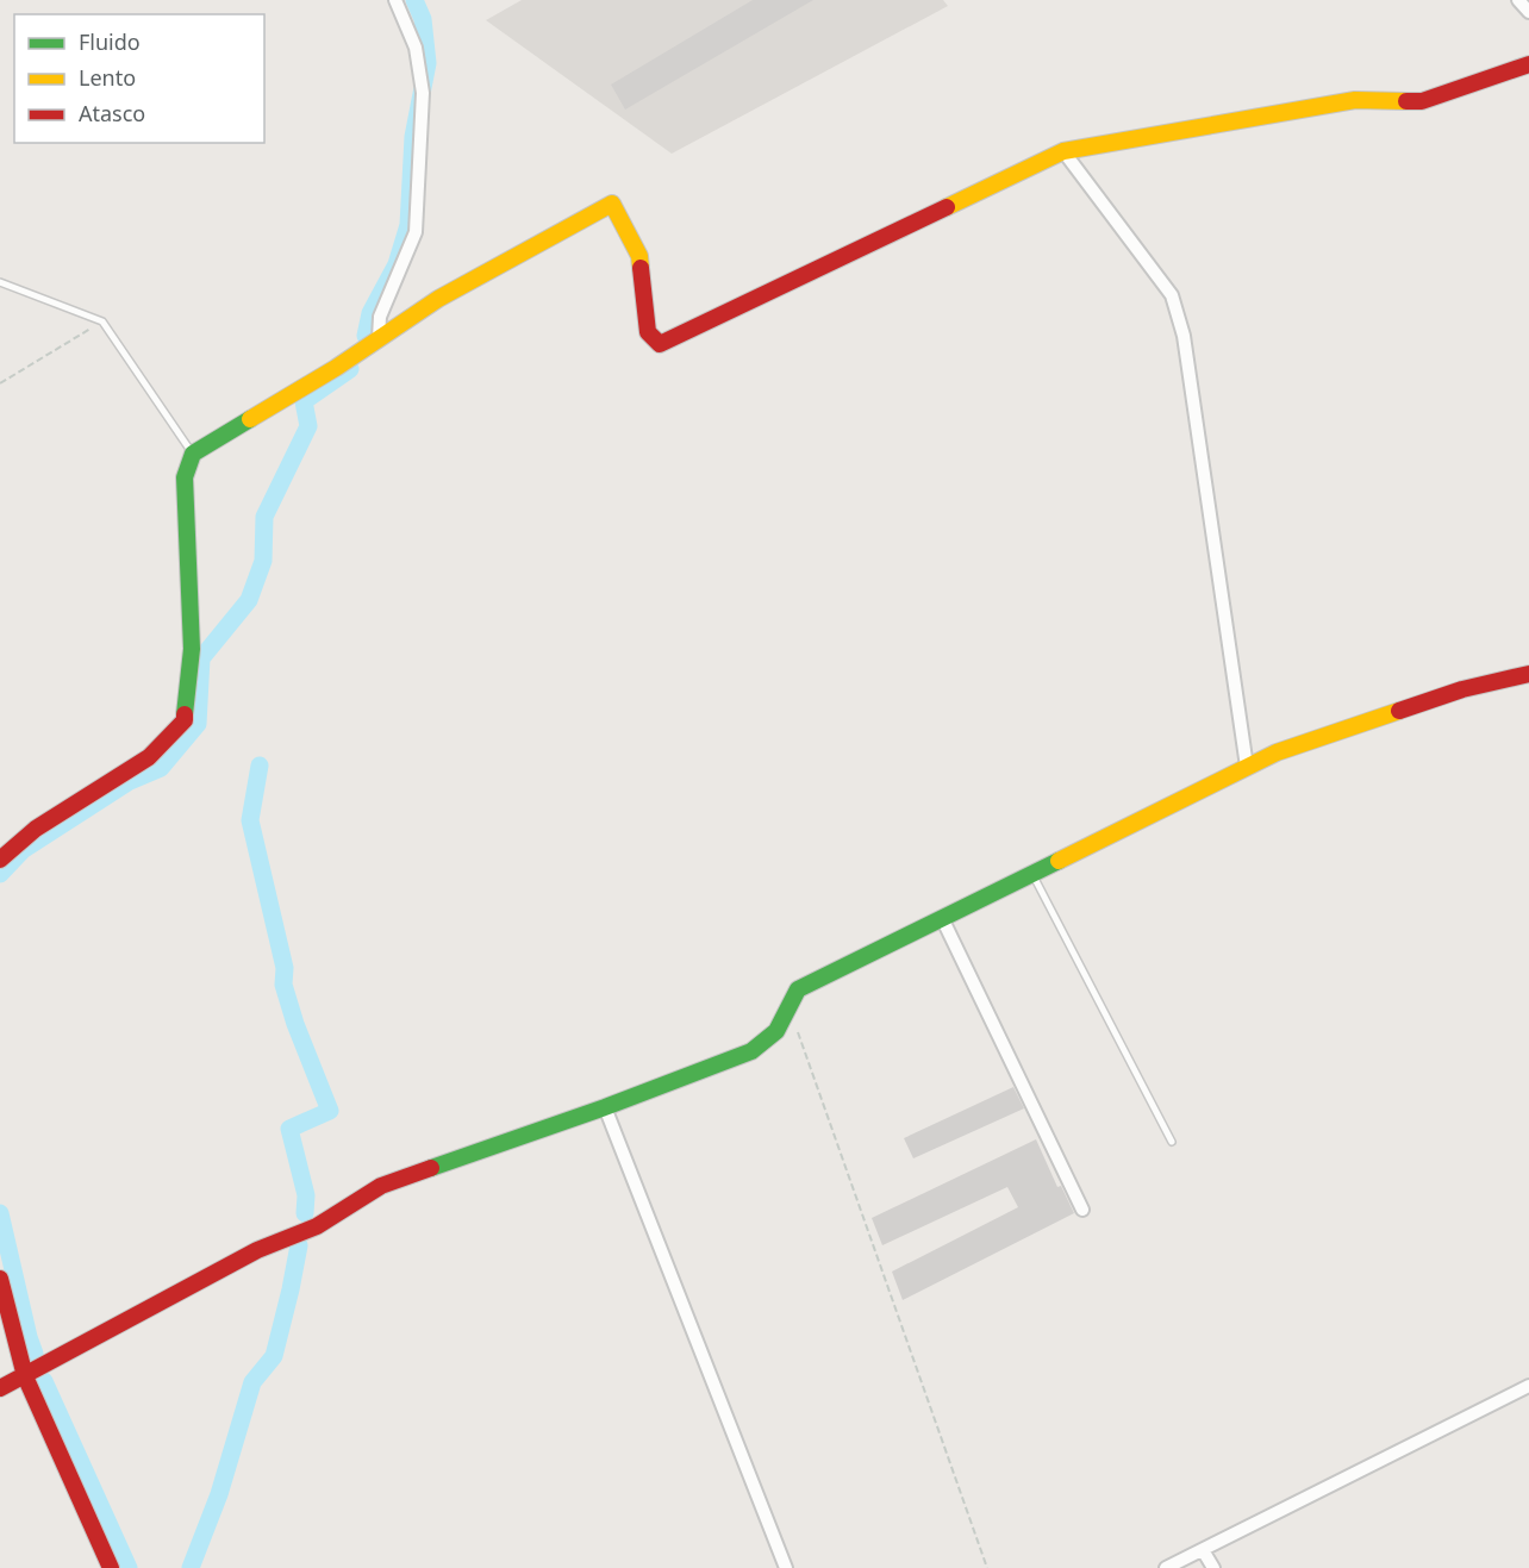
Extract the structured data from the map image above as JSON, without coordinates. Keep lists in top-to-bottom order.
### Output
{
  "legend": ["Fluido", "Lento", "Atasco"]
}
